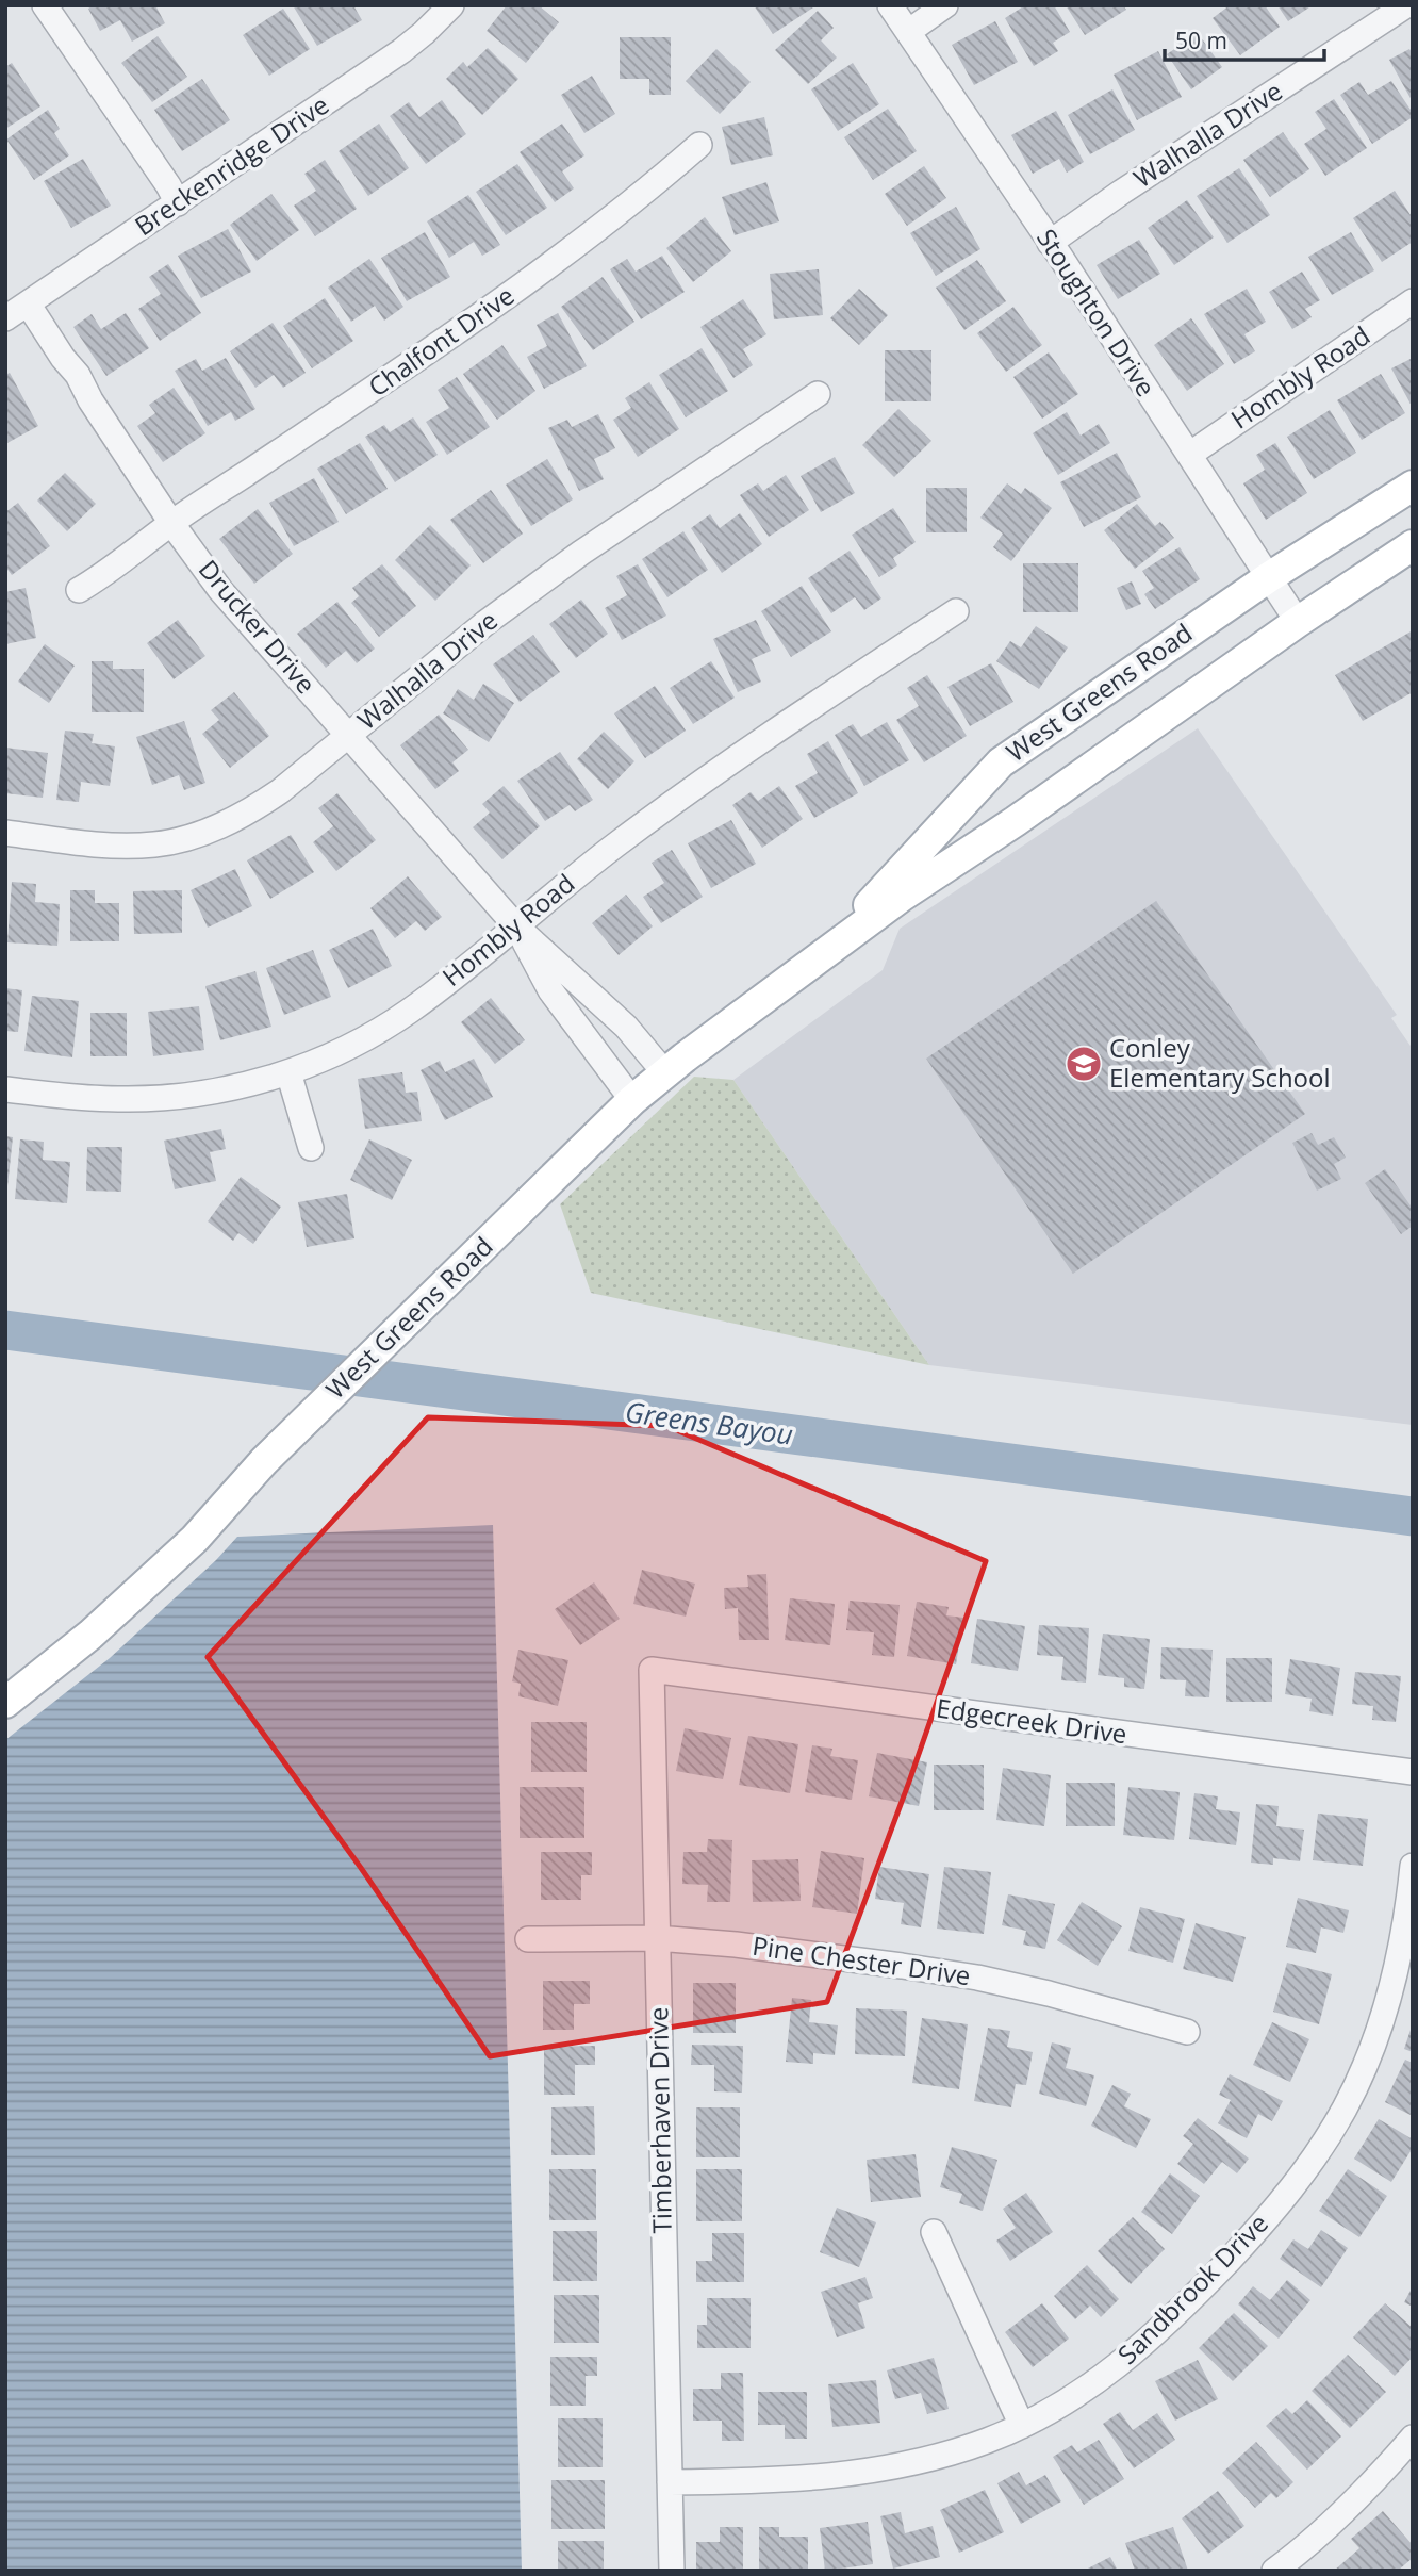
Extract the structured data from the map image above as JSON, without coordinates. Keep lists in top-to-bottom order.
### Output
{
  "streets": {
    "main road": ["West Greens Road"],
    "street": [
      "Walhalla Drive",
      "Breckenridge Drive",
      "Stoughton Drive",
      "Chalfont Drive",
      "Hombly Road",
      "Drucker Drive",
      "Edgecreek Drive",
      "Pine Chester Drive",
      "Timberhaven Drive",
      "Sandbrook Drive"
    ]
  },
  "crossings": [
    ["Walhalla Drive", "Stoughton Drive"],
    ["Walhalla Drive", "Drucker Drive"],
    ["Breckenridge Drive", "Drucker Drive"],
    ["Stoughton Drive", "Hombly Road"],
    ["Stoughton Drive", "West Greens Road"],
    ["Chalfont Drive", "Drucker Drive"],
    ["Hombly Road", "Drucker Drive"],
    ["Drucker Drive", "West Greens Road"],
    ["Edgecreek Drive", "Timberhaven Drive"],
    ["Pine Chester Drive", "Timberhaven Drive"],
    ["Timberhaven Drive", "Sandbrook Drive"]
  ],
  "water": ["Greens Bayou"],
  "places": {
    "school or university": ["Conley Elementary School"]
  },
  "scale_bar": "50 m"
}
